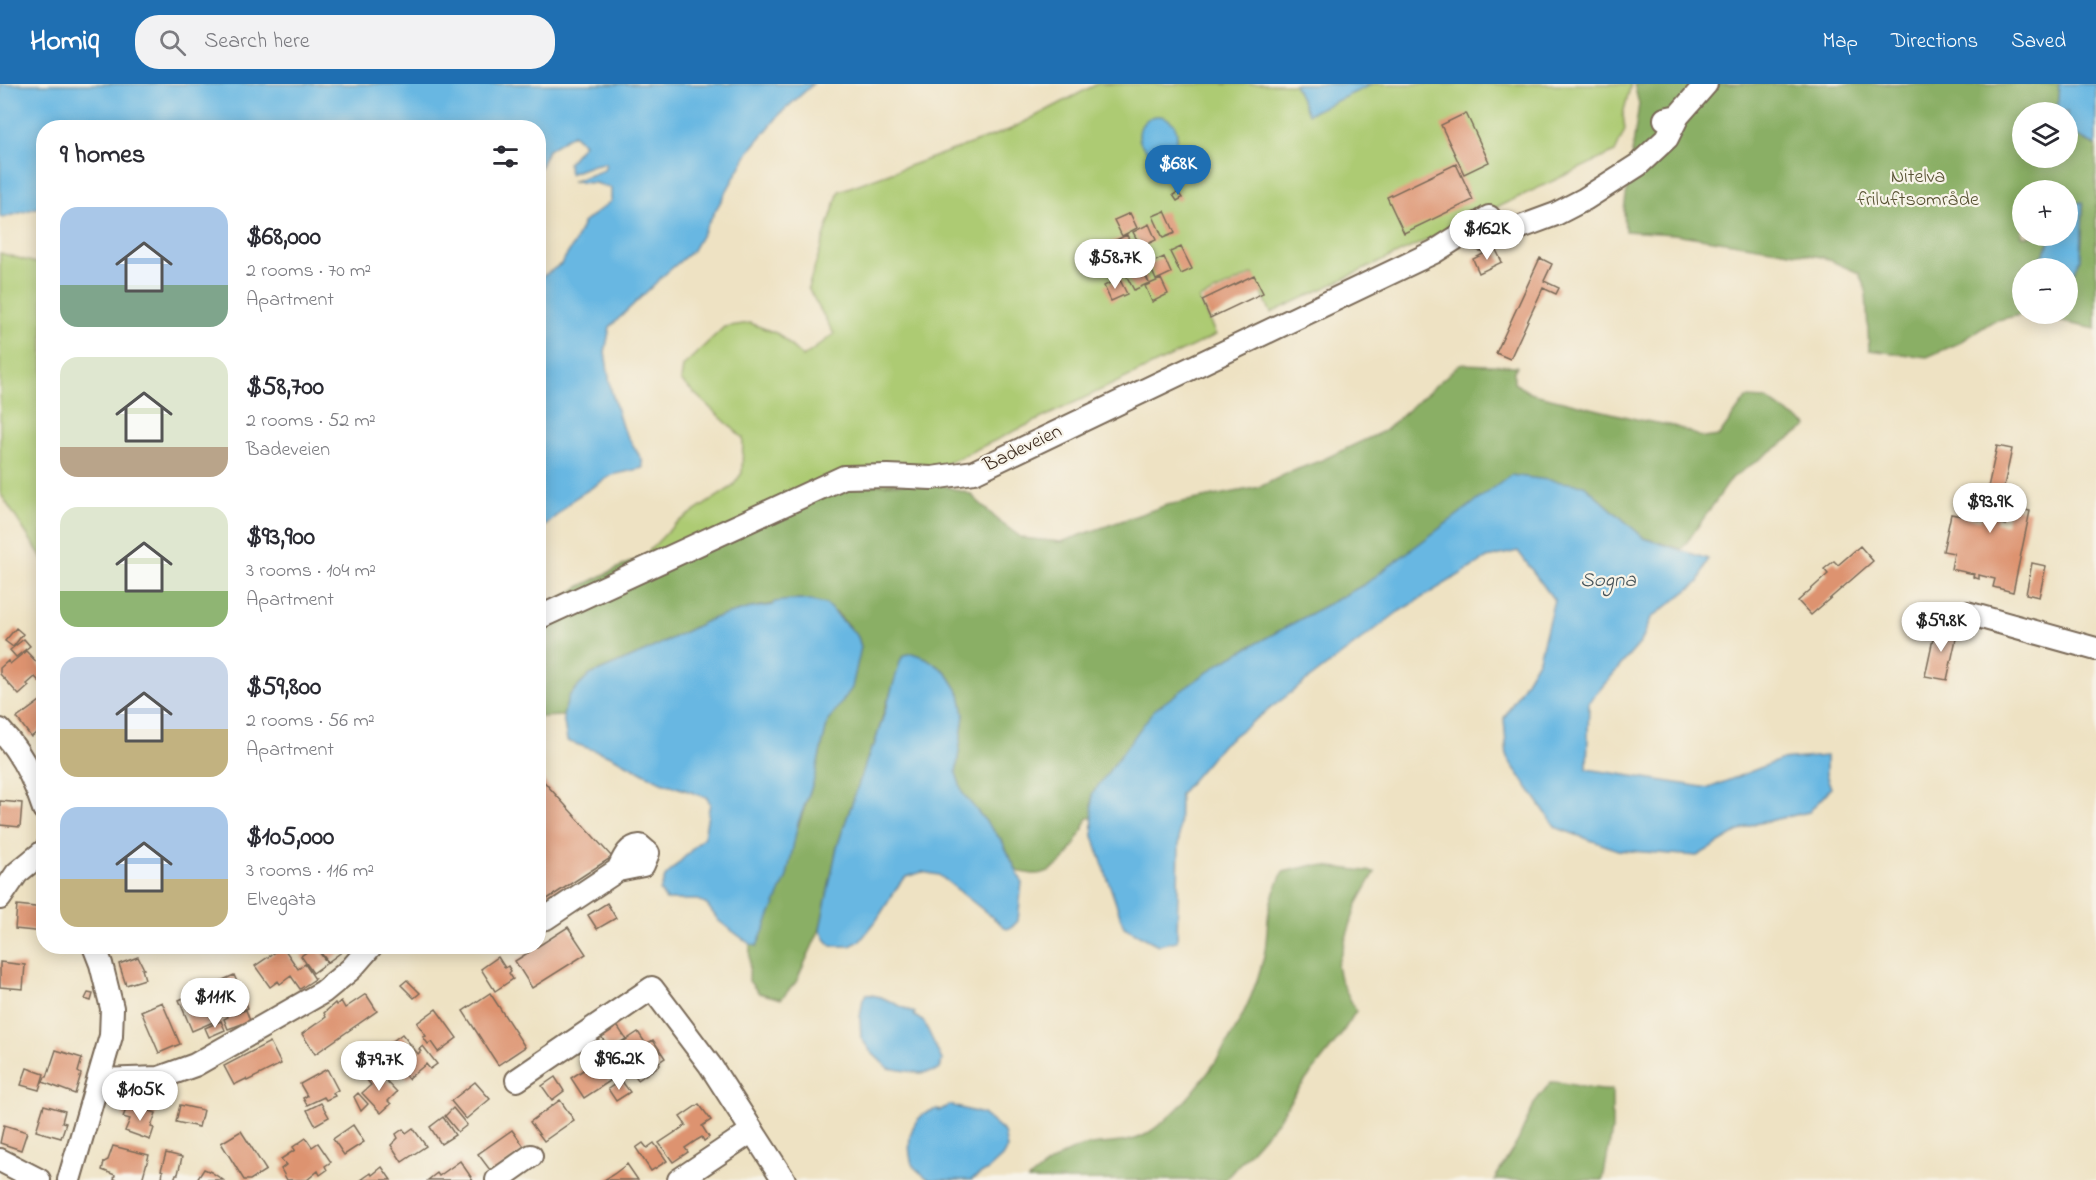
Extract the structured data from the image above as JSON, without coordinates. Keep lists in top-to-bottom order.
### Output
{
  "streets": {
    "street": ["Badeveien"]
  },
  "water": ["Sogna"],
  "parks": ["Nitelva friluftsområde"],
  "page": {
    "header": "Homiq",
    "search": "Search here",
    "nav": ["Map", "Directions", "Saved"],
    "map_buttons": ["+", "−"],
    "heading": "9 homes",
    "price": [
      "$68K",
      "$162K",
      "$58.7K",
      "$93.9K",
      "$59.8K",
      "$111K",
      "$96.2K",
      "$79.7K",
      "$105K"
    ],
    "list": [
      {
        "name": "$68,000",
        "note": "2 rooms · 70 m² · Apartment"
      },
      {
        "name": "$58,700",
        "note": "2 rooms · 52 m² · Badeveien"
      },
      {
        "name": "$93,900",
        "note": "3 rooms · 104 m² · Apartment"
      },
      {
        "name": "$59,800",
        "note": "2 rooms · 56 m² · Apartment"
      },
      {
        "name": "$105,000",
        "note": "3 rooms · 116 m² · Elvegata"
      }
    ]
  }
}
